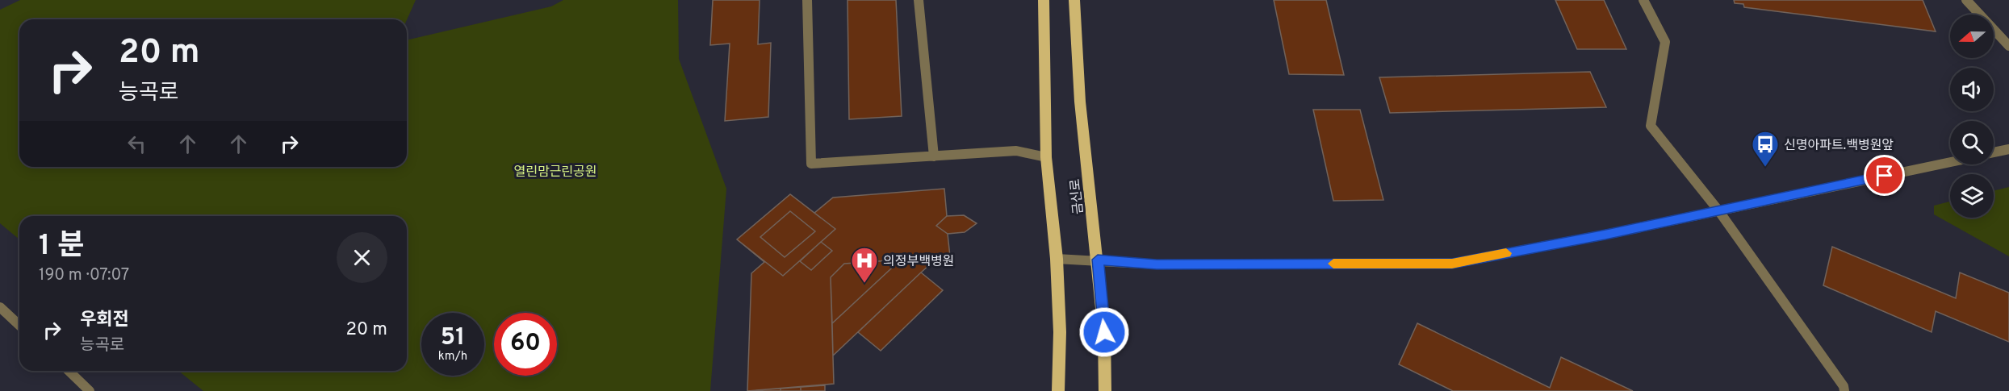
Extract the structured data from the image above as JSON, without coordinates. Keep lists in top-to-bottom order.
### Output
{
  "streets": {
    "main road": ["금신로"]
  },
  "parks": ["열린맘근린공원"],
  "places": {
    "bus stop": ["신명아파트.백병원앞"],
    "hospital": ["의정부백병원"]
  },
  "north": "left",
  "page": {
    "turn": ["20 m", "능곡로"],
    "heading": ["1 분", "190 m · 07:07"],
    "list": [
      {
        "name": "우회전",
        "note": "능곡로",
        "value": "20 m"
      }
    ],
    "speed": "51 km/h",
    "limit": "60"
  }
}
